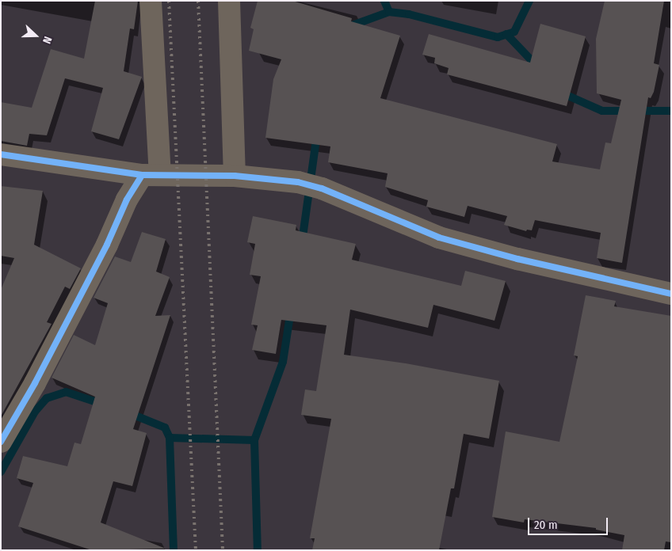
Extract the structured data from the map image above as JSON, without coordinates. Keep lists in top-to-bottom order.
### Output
{
  "scale_bar": "20 m",
  "north": "right"
}
